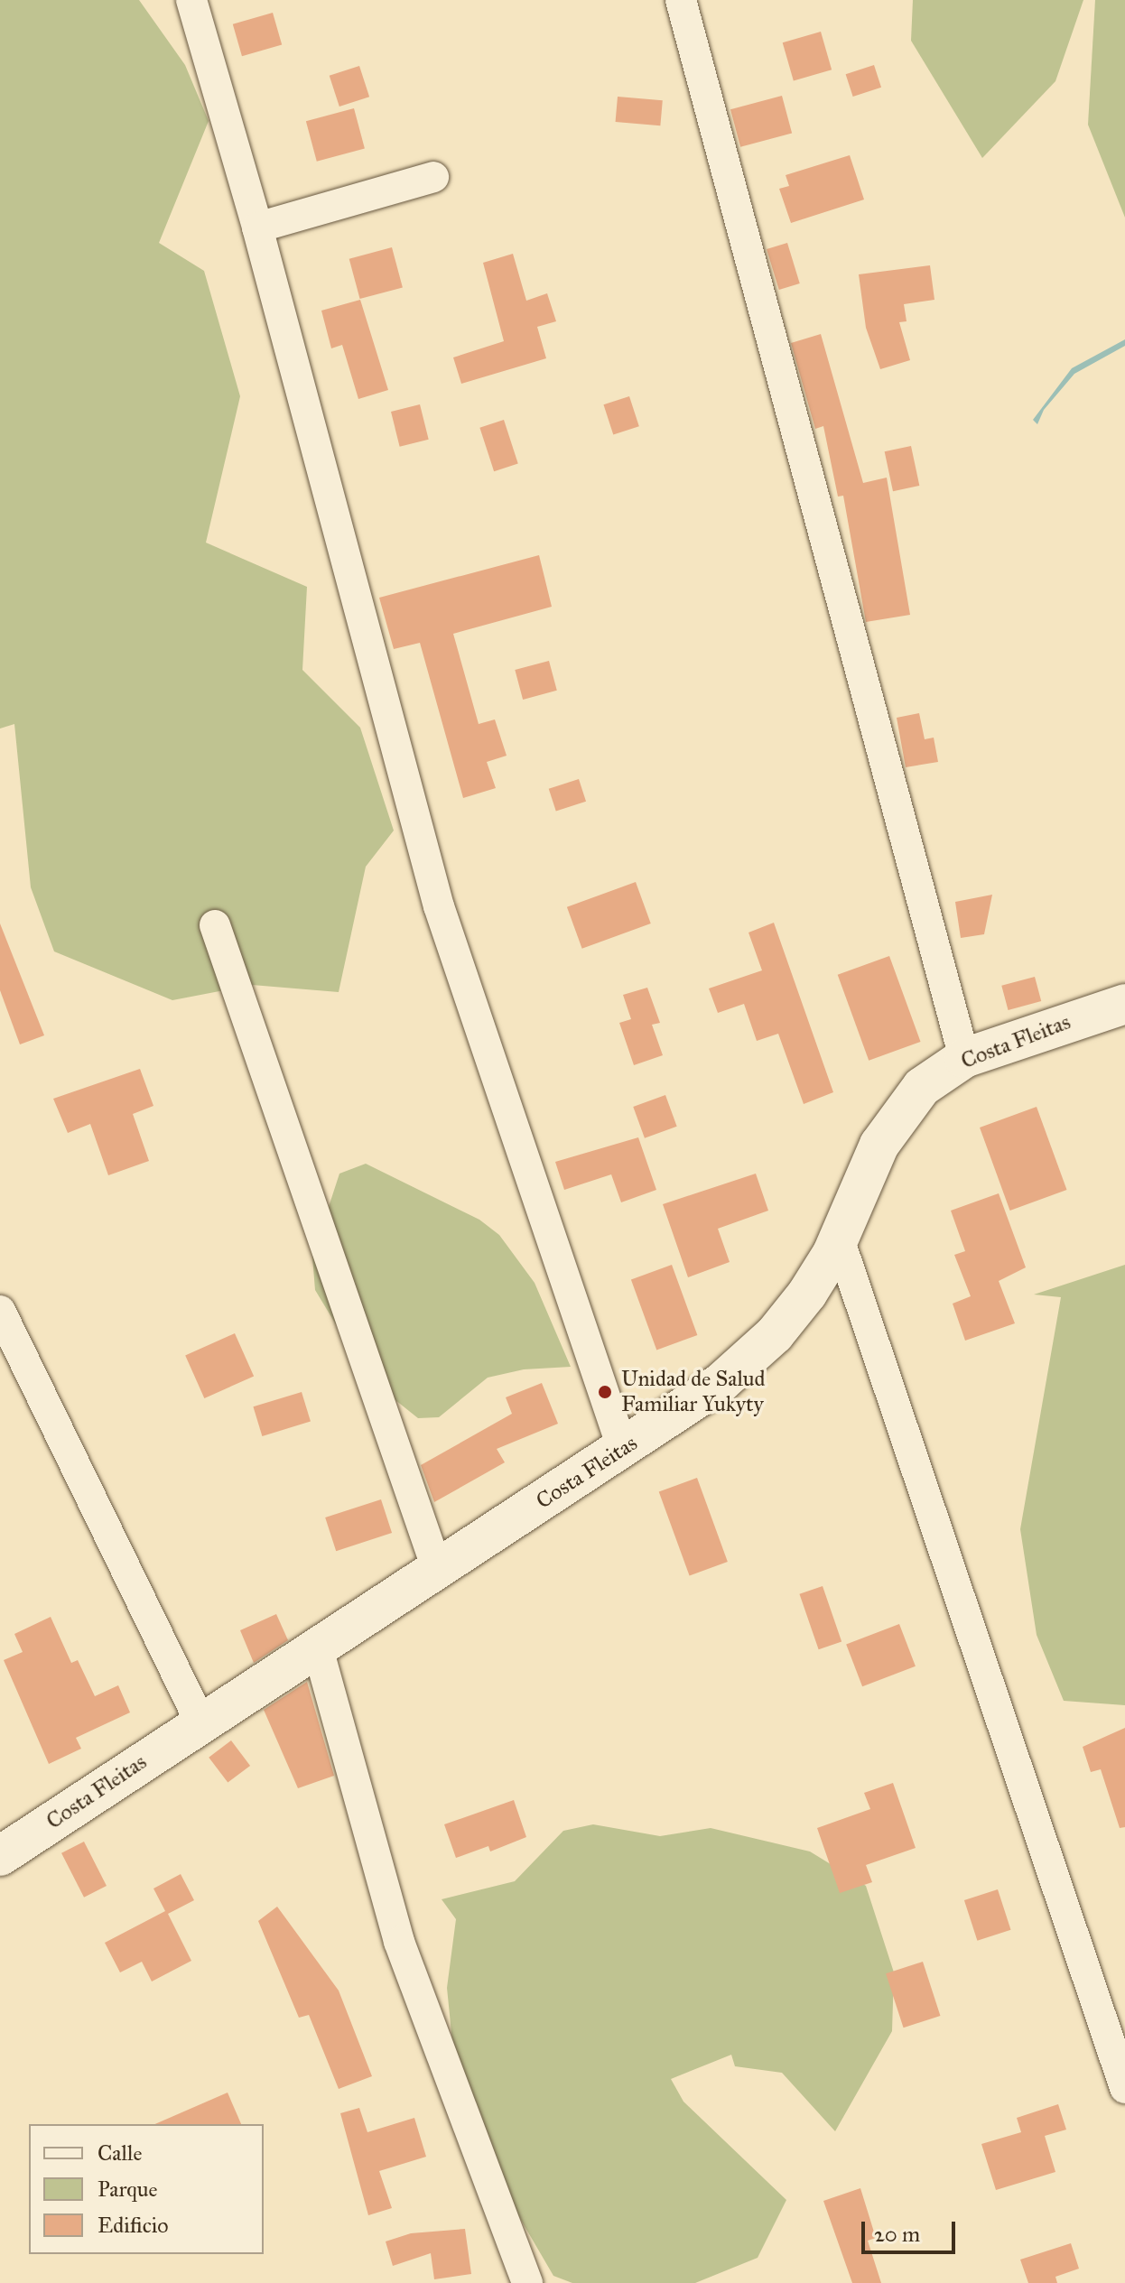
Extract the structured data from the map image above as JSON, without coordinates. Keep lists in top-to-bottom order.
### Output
{
  "streets": {
    "main road": ["Costa Fleitas"]
  },
  "places": ["Unidad de Salud Familiar Yukyty"],
  "legend": ["Calle", "Parque", "Edificio"],
  "scale_bar": "20 m"
}
